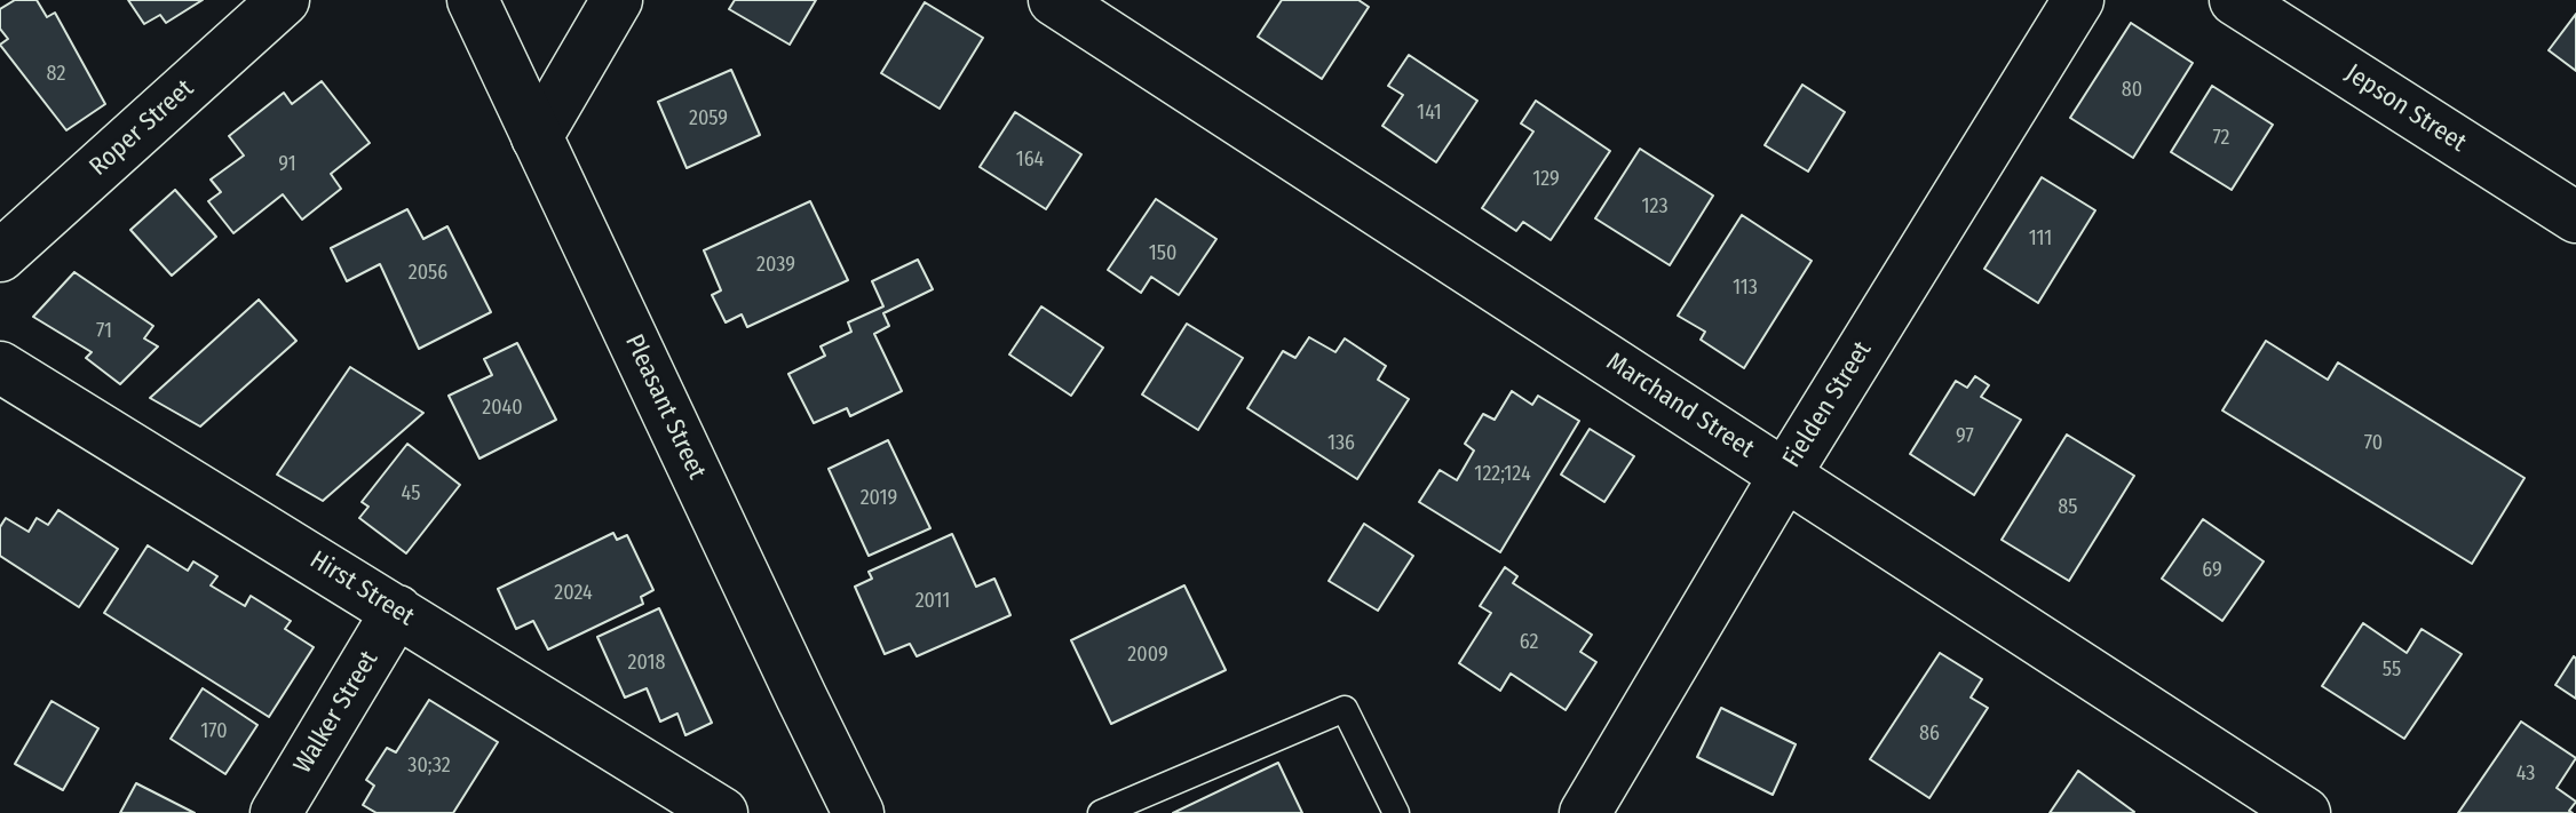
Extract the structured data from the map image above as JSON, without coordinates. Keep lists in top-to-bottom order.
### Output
{
  "streets": {
    "street": [
      "Jepson Street",
      "Roper Street",
      "Fielden Street",
      "Marchand Street",
      "Pleasant Street",
      "Hirst Street",
      "Walker Street"
    ]
  },
  "crossings": [
    ["Fielden Street", "Marchand Street"],
    ["Hirst Street", "Walker Street"]
  ],
  "house_numbers": [
    "82",
    "80",
    "141",
    "2059",
    "72",
    "164",
    "91",
    "129",
    "123",
    "111",
    "150",
    "2039",
    "2056",
    "113",
    "71",
    "2040",
    "97",
    "136",
    "70",
    "122;124",
    "45",
    "2019",
    "85",
    "69",
    "2024",
    "2011",
    "62",
    "2009",
    "2018",
    "55",
    "170",
    "86",
    "30;32",
    "43"
  ]
}
